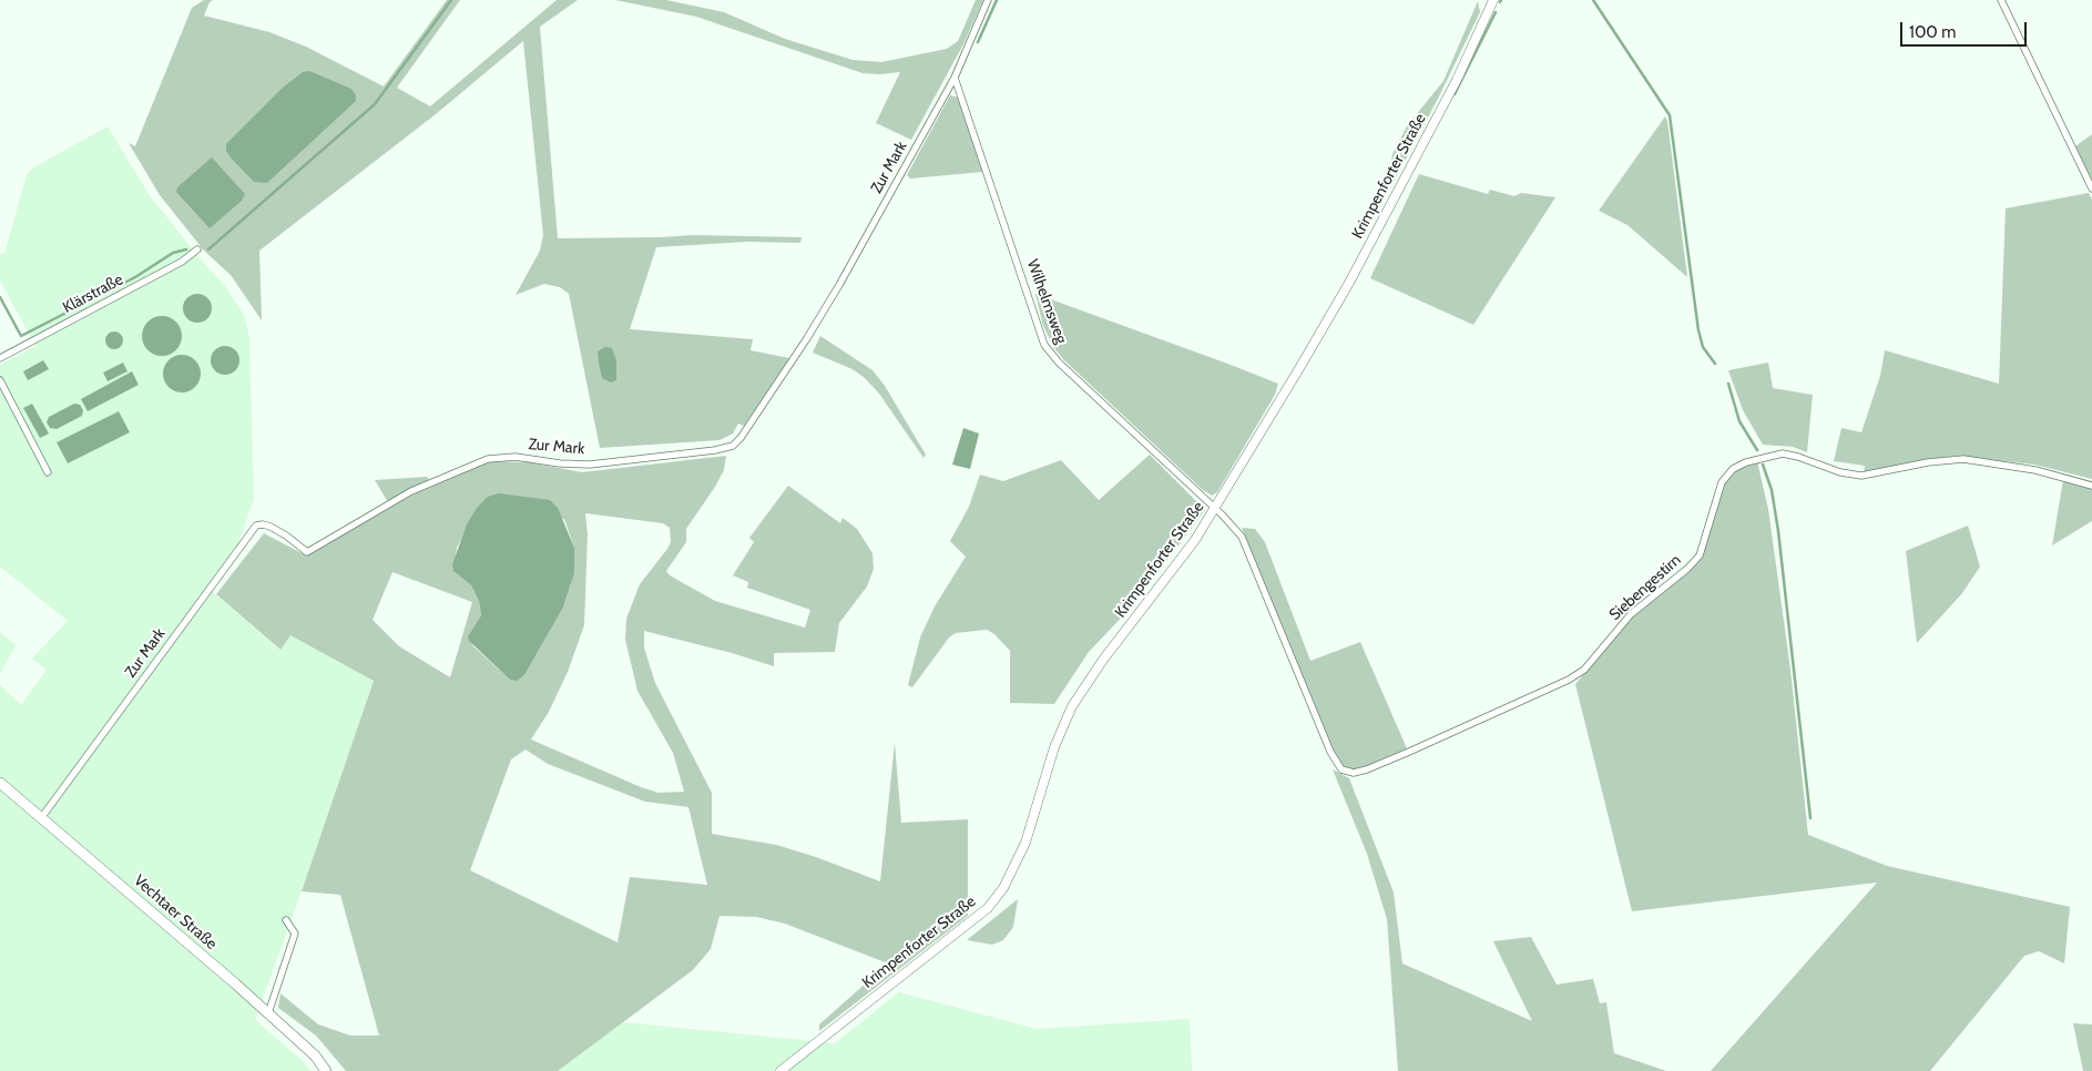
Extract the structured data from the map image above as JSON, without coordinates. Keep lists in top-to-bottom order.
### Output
{
  "streets": {
    "main road": ["Vechtaer Straße"],
    "street": [
      "Zur Mark",
      "Krimpenforter Straße",
      "Klärstraße",
      "Wilhelmsweg",
      "Siebengestirn"
    ]
  },
  "crossings": [
    ["Zur Mark", "Wilhelmsweg"],
    ["Zur Mark", "Vechtaer Straße"],
    ["Krimpenforter Straße", "Wilhelmsweg"],
    ["Krimpenforter Straße", "Siebengestirn"],
    ["Wilhelmsweg", "Siebengestirn"]
  ],
  "scale_bar": "100 m"
}
